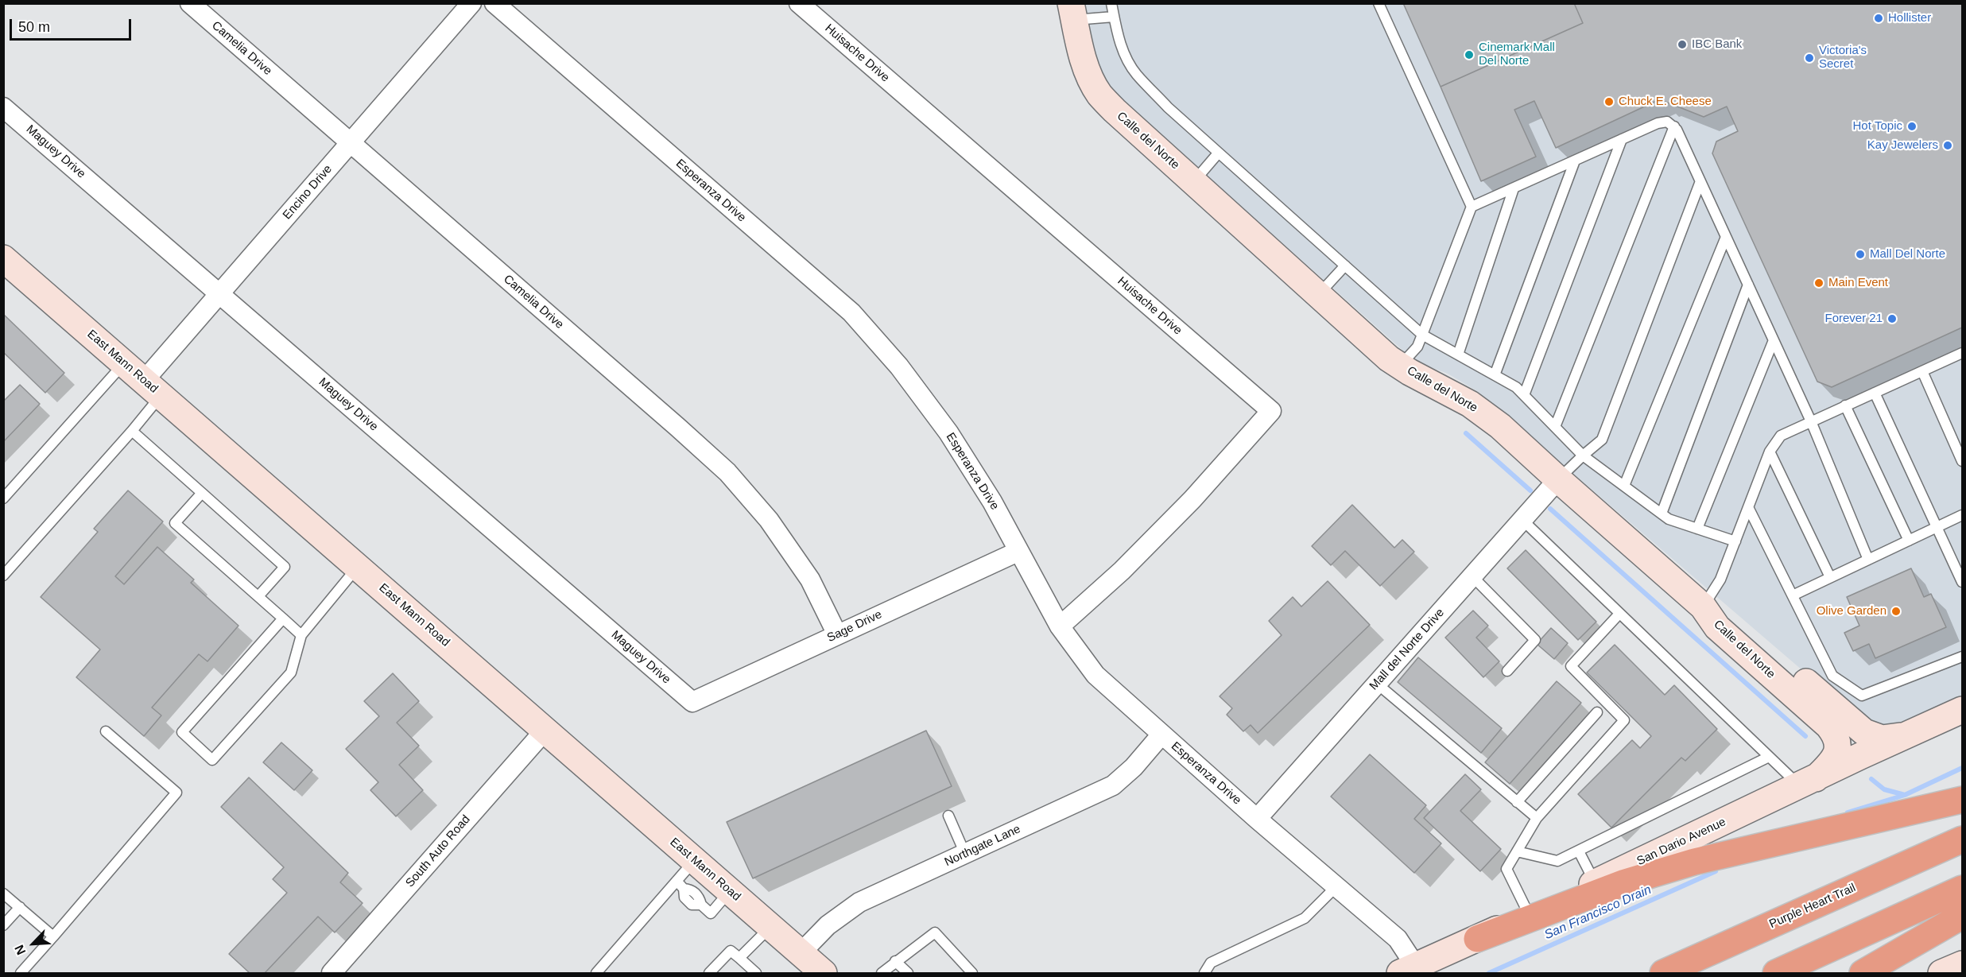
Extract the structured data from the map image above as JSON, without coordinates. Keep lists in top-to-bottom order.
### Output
{
  "streets": {
    "highway": ["Purple Heart Trail"],
    "street": [
      "Camelia Drive",
      "Huisache Drive",
      "Calle del Norte",
      "Maguey Drive",
      "Esperanza Drive",
      "Encino Drive",
      "East Mann Road",
      "Sage Drive",
      "Mall del Norte Drive",
      "San Dario Avenue",
      "Northgate Lane",
      "South Auto Road"
    ]
  },
  "crossings": [
    ["Camelia Drive", "Encino Drive"],
    ["Camelia Drive", "Sage Drive"],
    ["Huisache Drive", "Esperanza Drive"],
    ["Calle del Norte", "Mall del Norte Drive"],
    ["Calle del Norte", "San Dario Avenue"],
    ["Maguey Drive", "Encino Drive"],
    ["Maguey Drive", "Sage Drive"],
    ["Esperanza Drive", "Sage Drive"],
    ["Esperanza Drive", "Mall del Norte Drive"],
    ["Esperanza Drive", "San Dario Avenue"],
    ["Esperanza Drive", "Northgate Lane"],
    ["Encino Drive", "East Mann Road"],
    ["East Mann Road", "Northgate Lane"],
    ["East Mann Road", "South Auto Road"]
  ],
  "water": ["San Francisco Drain"],
  "places": [
    "Hollister",
    "IBC Bank",
    "Cinemark Mall Del Norte",
    "Victoria's Secret",
    "Chuck E. Cheese",
    "Hot Topic",
    "Kay Jewelers",
    "Mall Del Norte",
    "Main Event",
    "Forever 21",
    "Olive Garden"
  ],
  "scale_bar": "50 m",
  "north": "bottom left"
}
